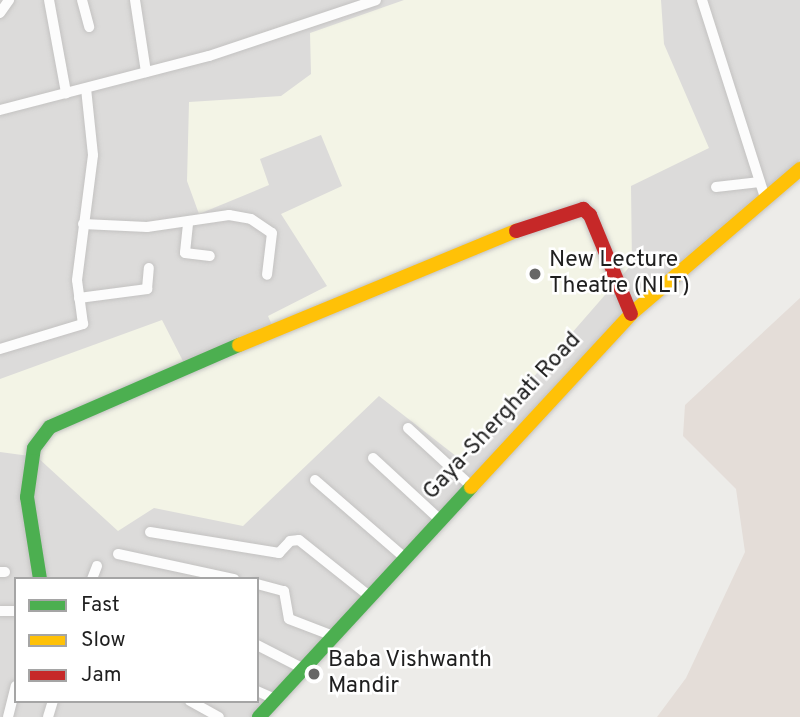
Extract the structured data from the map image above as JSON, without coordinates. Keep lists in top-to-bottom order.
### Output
{
  "streets": {
    "street": ["Gaya-Sherghati Road"]
  },
  "places": ["New Lecture Theatre (NLT)", "Baba Vishwanth Mandir"],
  "legend": ["Fast", "Slow", "Jam"]
}
